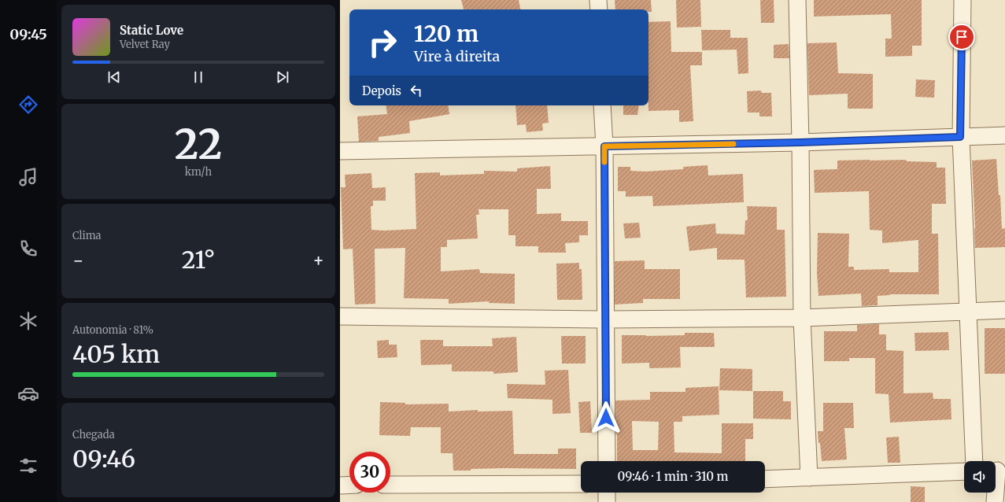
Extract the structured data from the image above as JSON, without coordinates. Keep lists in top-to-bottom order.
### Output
{
  "page": {
    "tabs": "09:45",
    "turn": ["120 m", "Vire à direita"],
    "song": ["Static Love", "Velvet Ray"],
    "then": "Depois",
    "tile": [
      ["22", "km/h"],
      "Clima",
      ["Autonomia · 81%", "405 km"],
      ["Chegada", "09:46"]
    ],
    "heat": ["−", "21°", "+"],
    "limit": "30",
    "trip": "09:46 · 1 min · 310 m"
  }
}
